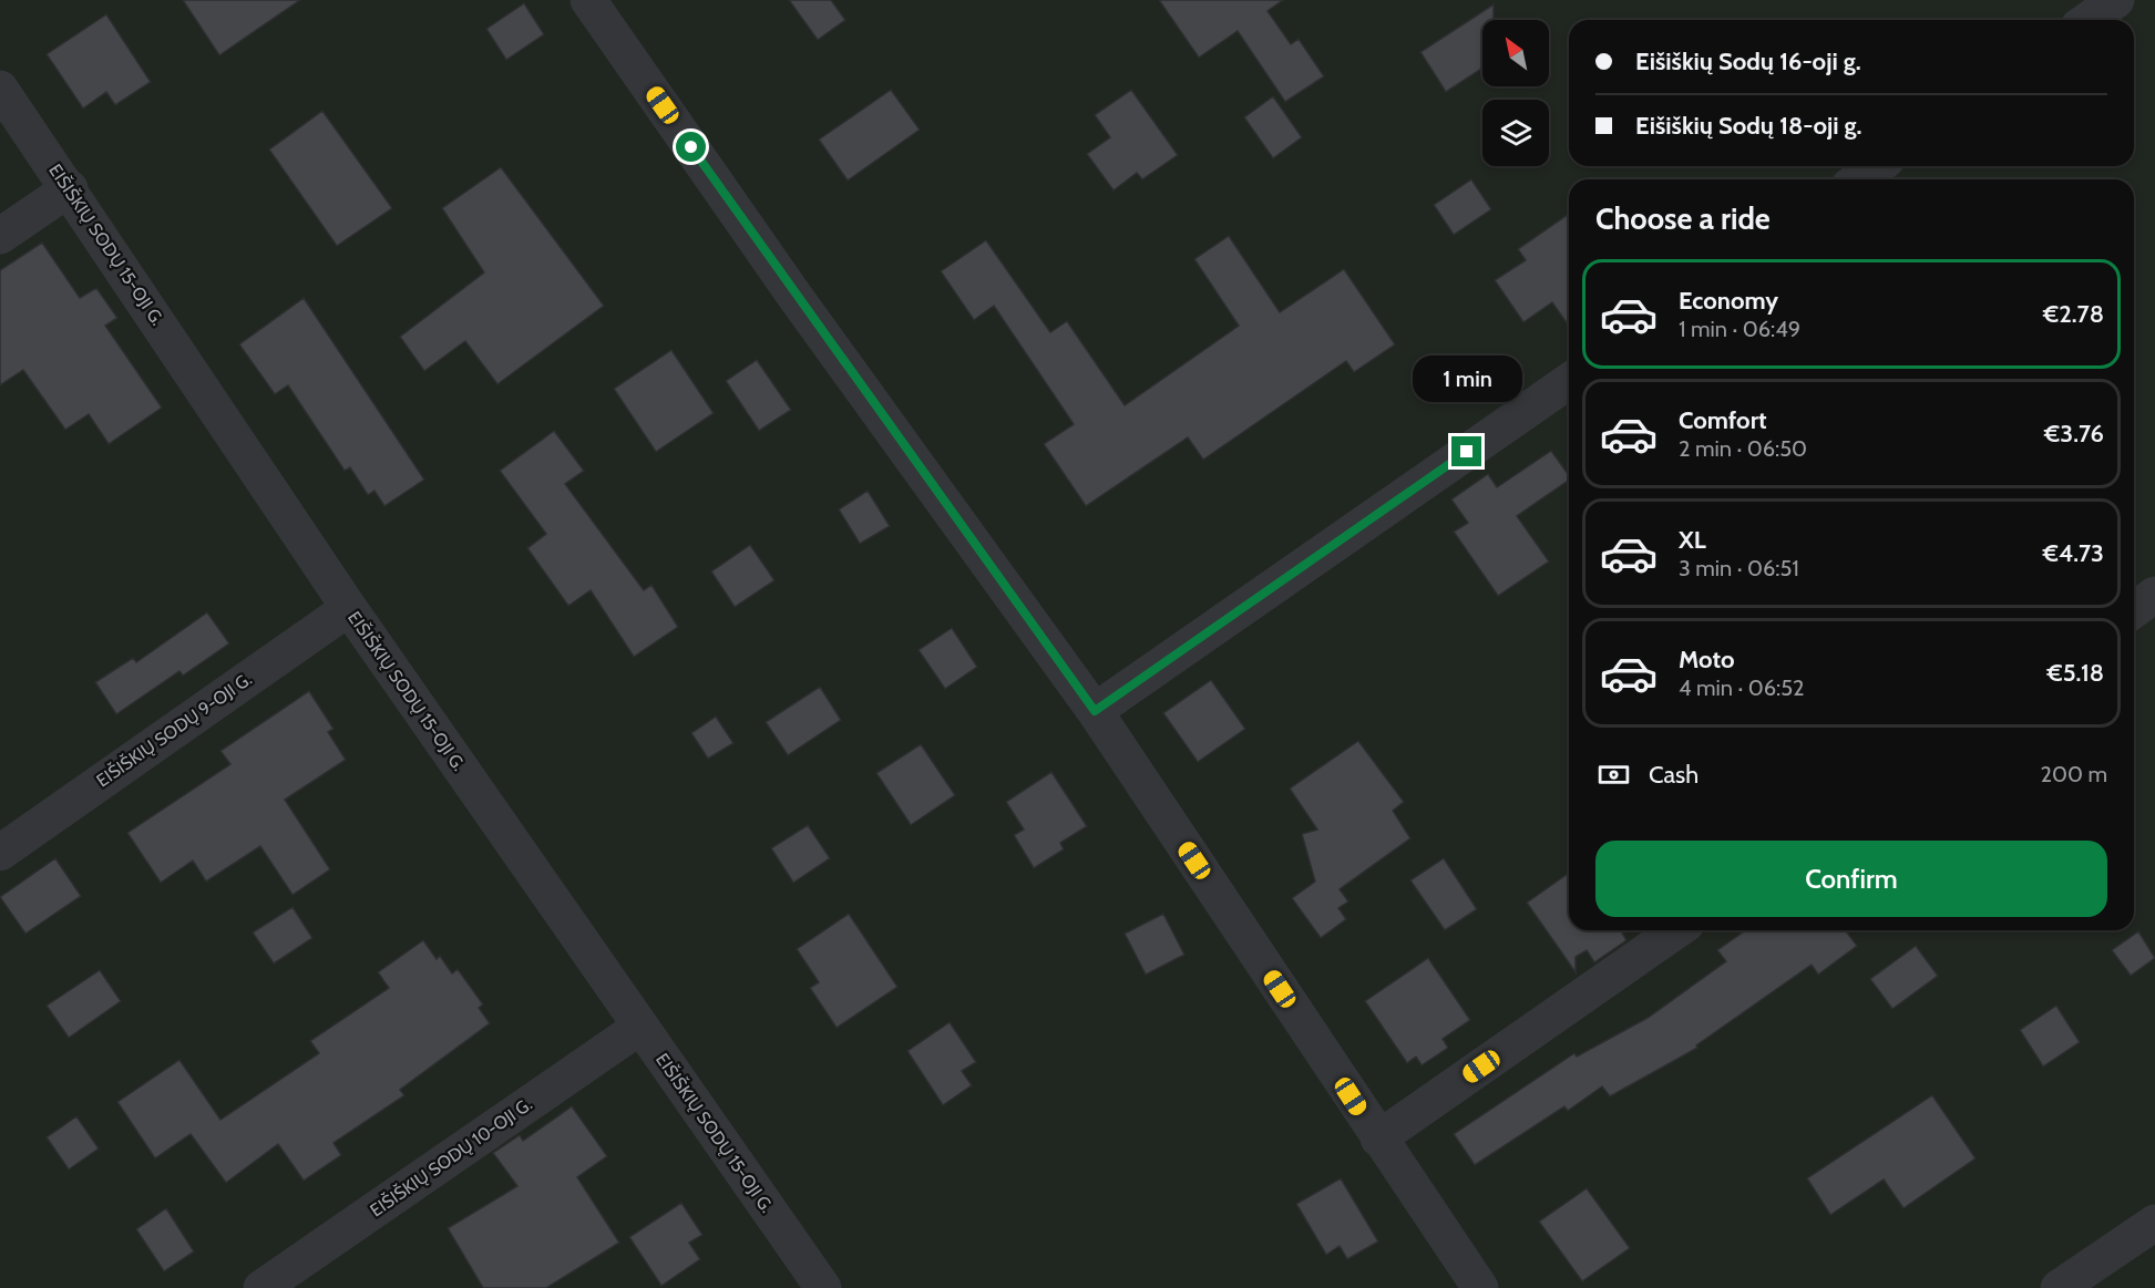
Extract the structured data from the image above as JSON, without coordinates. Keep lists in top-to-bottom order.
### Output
{
  "streets": {
    "street": ["EIŠIŠKIŲ SODŲ 15-OJI G.", "EIŠIŠKIŲ SODŲ 9-OJI G.", "EIŠIŠKIŲ SODŲ 10-OJI G."]
  },
  "crossings": [
    ["EIŠIŠKIŲ SODŲ 15-OJI G.", "EIŠIŠKIŲ SODŲ 9-OJI G."],
    ["EIŠIŠKIŲ SODŲ 15-OJI G.", "EIŠIŠKIŲ SODŲ 10-OJI G."]
  ],
  "north": "top left",
  "page": {
    "banner": ["Eišiškių Sodų 16-oji g.", "Eišiškių Sodų 18-oji g."],
    "heading": "Choose a ride",
    "list": [
      {
        "name": "Economy",
        "note": "1 min · 06:49",
        "value": "€2.78"
      },
      {
        "name": "Comfort",
        "note": "2 min · 06:50",
        "value": "€3.76"
      },
      {
        "name": "XL",
        "note": "3 min · 06:51",
        "value": "€4.73"
      },
      {
        "name": "Moto",
        "note": "4 min · 06:52",
        "value": "€5.18"
      }
    ],
    "bubble": "1 min",
    "pay": ["Cash", "200 m"],
    "buttons": "Confirm"
  }
}
